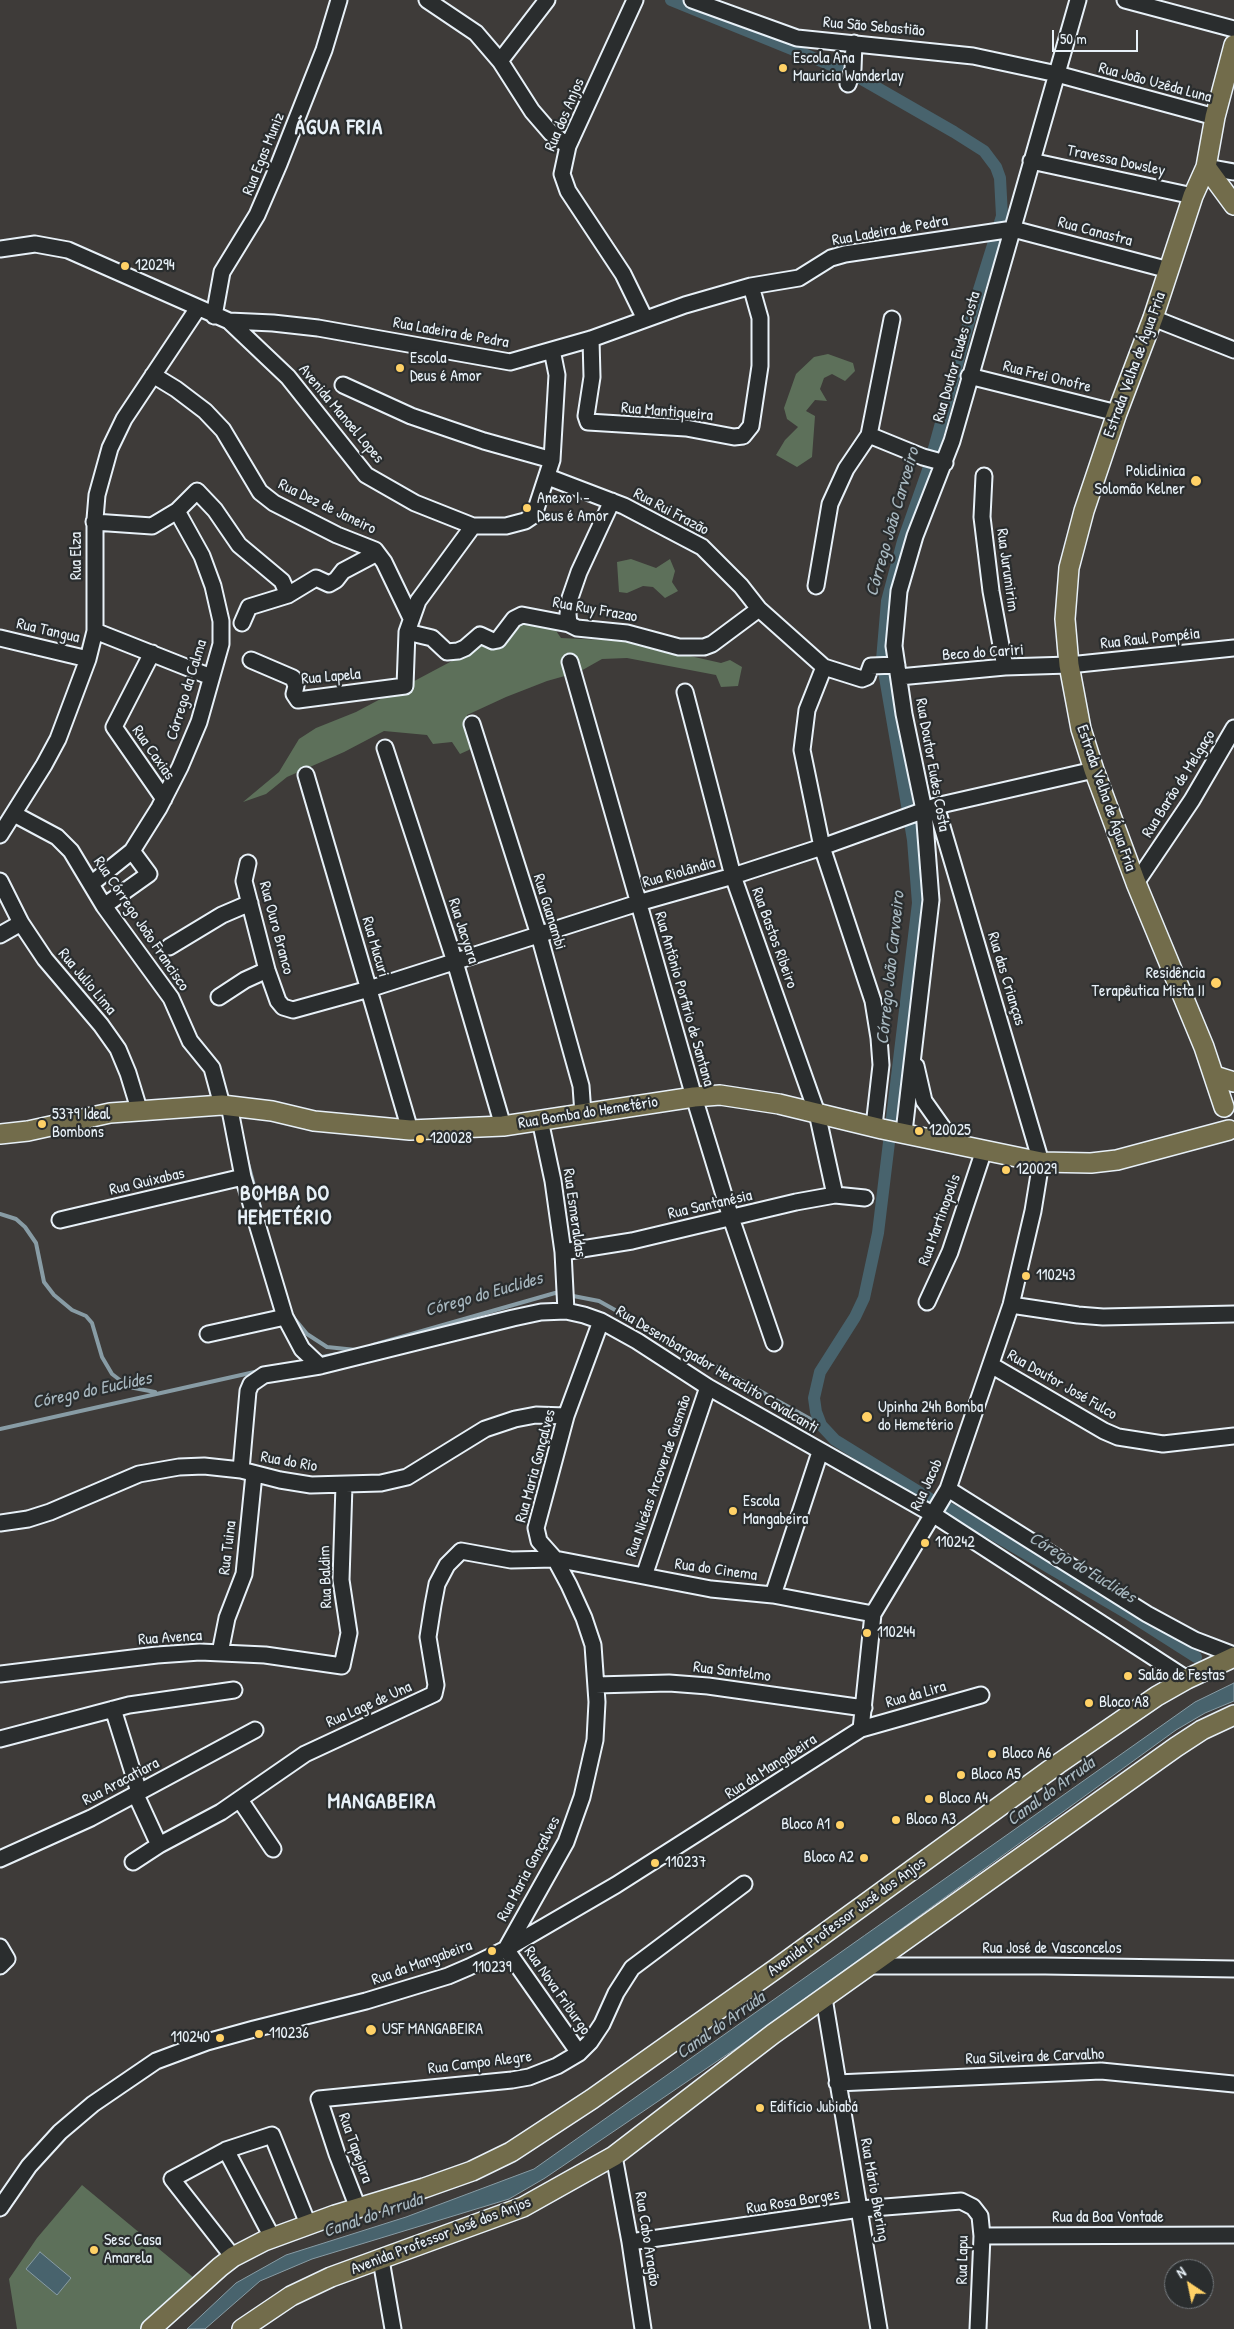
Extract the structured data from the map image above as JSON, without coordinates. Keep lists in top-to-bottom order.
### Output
{
  "streets": {
    "main road": ["Estrada Velha de Água Fria", "Rua Bomba do Hemetério", "Avenida Professor José dos Anjos"],
    "street": [
      "Rua São Sebastião",
      "Rua João Uzêda Luna",
      "Rua dos Anjos",
      "Rua Egas Muniz",
      "Travessa Dowsley",
      "Rua Ladeira de Pedra",
      "Rua Canastra",
      "Rua Doutor Eudes Costa",
      "Rua Frei Onofre",
      "Rua Mantiqueira",
      "Avenida Manoel Lopes",
      "Rua Dez de Janeiro",
      "Rua Rui Frazão",
      "Rua Elza",
      "Rua Jurumirim",
      "Rua Ruy Frazao",
      "Rua Tangua",
      "Rua Raul Pompéia",
      "Beco do Cariri",
      "Rua Lapela",
      "Córrego da Calma",
      "Rua Caxias",
      "Rua Barão de Melgaço",
      "Rua Riolândia",
      "Rua Guanambi",
      "Rua Córrego João Francisco",
      "Rua Ouro Branco",
      "Rua Jacyara",
      "Rua Bastos Ribeiro",
      "Rua Mucuri",
      "Rua das Crianças",
      "Rua Julio Lima",
      "Rua Antônio Porfirio de Santana",
      "Rua Quixabas",
      "Rua Santanésia",
      "Rua Esmeraldas",
      "Rua Martinopolis",
      "Rua Desembargador Heraclito Cavalcanti",
      "Rua Doutor José Fulco",
      "Rua do Rio",
      "Rua Maria Gonçalves",
      "Rua Nicéas Arcoverde Gusmão",
      "Rua Jacob",
      "Rua Tuina",
      "Rua do Cinema",
      "Rua Baldim",
      "Rua Avenca",
      "Rua Santelmo",
      "Rua da Lira",
      "Rua Lage de Una",
      "Rua da Mangabeira",
      "Rua Aracatiara",
      "Rua José de Vasconcelos",
      "Rua Nova Friburgo",
      "Rua Silveira de Carvalho",
      "Rua Campo Alegre",
      "Rua Tapejara",
      "Rua Mário Bhering",
      "Rua Rosa Borges",
      "Rua da Boa Vontade",
      "Rua Cabo Aragão",
      "Rua Lapu"
    ]
  },
  "crossings": [
    ["Rua São Sebastião", "Rua João Uzêda Luna"],
    ["Rua São Sebastião", "Rua Doutor Eudes Costa"],
    ["Rua João Uzêda Luna", "Rua Doutor Eudes Costa"],
    ["Rua João Uzêda Luna", "Estrada Velha de Água Fria"],
    ["Rua dos Anjos", "Rua Ladeira de Pedra"],
    ["Rua Egas Muniz", "Rua Ladeira de Pedra"],
    ["Travessa Dowsley", "Rua Doutor Eudes Costa"],
    ["Travessa Dowsley", "Estrada Velha de Água Fria"],
    ["Rua Ladeira de Pedra", "Rua Canastra"],
    ["Rua Ladeira de Pedra", "Rua Doutor Eudes Costa"],
    ["Rua Ladeira de Pedra", "Rua Mantiqueira"],
    ["Rua Ladeira de Pedra", "Avenida Manoel Lopes"],
    ["Rua Ladeira de Pedra", "Rua Elza"],
    ["Rua Canastra", "Rua Doutor Eudes Costa"],
    ["Rua Canastra", "Estrada Velha de Água Fria"],
    ["Rua Doutor Eudes Costa", "Rua Frei Onofre"],
    ["Rua Doutor Eudes Costa", "Beco do Cariri"],
    ["Rua Doutor Eudes Costa", "Rua Riolândia"],
    ["Rua Doutor Eudes Costa", "Rua das Crianças"],
    ["Estrada Velha de Água Fria", "Rua Frei Onofre"],
    ["Estrada Velha de Água Fria", "Rua Raul Pompéia"],
    ["Estrada Velha de Água Fria", "Beco do Cariri"],
    ["Estrada Velha de Água Fria", "Rua Barão de Melgaço"],
    ["Estrada Velha de Água Fria", "Rua Riolândia"],
    ["Estrada Velha de Água Fria", "Rua Bomba do Hemetério"],
    ["Avenida Manoel Lopes", "Rua Dez de Janeiro"],
    ["Avenida Manoel Lopes", "Rua Rui Frazão"],
    ["Rua Dez de Janeiro", "Rua Elza"],
    ["Rua Dez de Janeiro", "Rua Ruy Frazao"],
    ["Rua Dez de Janeiro", "Rua Lapela"],
    ["Rua Rui Frazão", "Rua Ruy Frazao"],
    ["Rua Elza", "Rua Tangua"],
    ["Rua Elza", "Rua Córrego João Francisco"],
    ["Rua Jurumirim", "Beco do Cariri"],
    ["Rua Raul Pompéia", "Beco do Cariri"],
    ["Córrego da Calma", "Rua Caxias"],
    ["Córrego da Calma", "Rua Córrego João Francisco"],
    ["Rua Riolândia", "Rua Guanambi"],
    ["Rua Riolândia", "Rua Ouro Branco"],
    ["Rua Riolândia", "Rua Jacyara"],
    ["Rua Riolândia", "Rua Bastos Ribeiro"],
    ["Rua Riolândia", "Rua Mucuri"],
    ["Rua Riolândia", "Rua das Crianças"],
    ["Rua Riolândia", "Rua Antônio Porfirio de Santana"],
    ["Rua Guanambi", "Rua Bomba do Hemetério"],
    ["Rua Córrego João Francisco", "Rua Bomba do Hemetério"],
    ["Rua Córrego João Francisco", "Rua Quixabas"],
    ["Rua Córrego João Francisco", "Rua Desembargador Heraclito Cavalcanti"],
    ["Rua Córrego João Francisco", "Rua Tuina"],
    ["Rua Jacyara", "Rua Bomba do Hemetério"],
    ["Rua Bastos Ribeiro", "Rua Bomba do Hemetério"],
    ["Rua Bastos Ribeiro", "Rua Santanésia"],
    ["Rua Mucuri", "Rua Bomba do Hemetério"],
    ["Rua das Crianças", "Rua Bomba do Hemetério"],
    ["Rua das Crianças", "Rua Jacob"],
    ["Rua Julio Lima", "Rua Bomba do Hemetério"],
    ["Rua Antônio Porfirio de Santana", "Rua Bomba do Hemetério"],
    ["Rua Antônio Porfirio de Santana", "Rua Santanésia"],
    ["Rua Bomba do Hemetério", "Rua Esmeraldas"],
    ["Rua Bomba do Hemetério", "Rua Martinopolis"],
    ["Rua Bomba do Hemetério", "Rua Jacob"],
    ["Rua Santanésia", "Rua Esmeraldas"],
    ["Rua Esmeraldas", "Rua Desembargador Heraclito Cavalcanti"],
    ["Rua Desembargador Heraclito Cavalcanti", "Rua Maria Gonçalves"],
    ["Rua Desembargador Heraclito Cavalcanti", "Rua Nicéas Arcoverde Gusmão"],
    ["Rua Desembargador Heraclito Cavalcanti", "Rua Jacob"],
    ["Rua Desembargador Heraclito Cavalcanti", "Rua Tuina"],
    ["Rua Desembargador Heraclito Cavalcanti", "Avenida Professor José dos Anjos"],
    ["Rua Doutor José Fulco", "Rua Jacob"],
    ["Rua do Rio", "Rua Maria Gonçalves"],
    ["Rua do Rio", "Rua Tuina"],
    ["Rua do Rio", "Rua Baldim"],
    ["Rua Maria Gonçalves", "Rua do Cinema"],
    ["Rua Maria Gonçalves", "Rua Santelmo"],
    ["Rua Maria Gonçalves", "Rua Lage de Una"],
    ["Rua Maria Gonçalves", "Rua da Mangabeira"],
    ["Rua Maria Gonçalves", "Rua Nova Friburgo"],
    ["Rua Nicéas Arcoverde Gusmão", "Rua do Cinema"],
    ["Rua Jacob", "Rua do Cinema"],
    ["Rua Jacob", "Rua Santelmo"],
    ["Rua Jacob", "Rua da Lira"],
    ["Rua Jacob", "Rua da Mangabeira"],
    ["Rua Tuina", "Rua Avenca"],
    ["Rua do Cinema", "Rua Lage de Una"],
    ["Rua Baldim", "Rua Avenca"],
    ["Rua da Lira", "Rua da Mangabeira"],
    ["Rua da Mangabeira", "Rua Nova Friburgo"],
    ["Avenida Professor José dos Anjos", "Rua José de Vasconcelos"],
    ["Avenida Professor José dos Anjos", "Rua Tapejara"],
    ["Avenida Professor José dos Anjos", "Rua Mário Bhering"],
    ["Avenida Professor José dos Anjos", "Rua Cabo Aragão"],
    ["Rua Nova Friburgo", "Rua Campo Alegre"],
    ["Rua Silveira de Carvalho", "Rua Mário Bhering"],
    ["Rua Campo Alegre", "Rua Tapejara"],
    ["Rua Mário Bhering", "Rua Rosa Borges"],
    ["Rua Rosa Borges", "Rua Cabo Aragão"],
    ["Rua Rosa Borges", "Rua Lapu"],
    ["Rua da Boa Vontade", "Rua Lapu"]
  ],
  "districts": ["ÁGUA FRIA", "BOMBA DO HEMETÉRIO", "MANGABEIRA"],
  "water": ["Córrego João Carvoeiro", "Córego do Euclides", "Canal do Arruda"],
  "places": [
    "Escola Ana Mauricia Wanderlay",
    "120294",
    "Escola Deus é Amor",
    "Policlinica Solomão Kelner",
    "Anexo I - Deus é Amor",
    "Residência Terapêutica Mista II",
    "5379 Ideal Bombons",
    "120025",
    "120028",
    "120029",
    "110243",
    "Upinha 24h Bomba do Hemetério",
    "Escola Mangabeira",
    "110242",
    "110244",
    "Salão de Festas",
    "Bloco A8",
    "Bloco A6",
    "Bloco A5",
    "Bloco A4",
    "Bloco A3",
    "Bloco A1",
    "Bloco A2",
    "110237",
    "110239",
    "USF MANGABEIRA",
    "110236",
    "110240",
    "Edifício Jubiabá",
    "Sesc Casa Amarela"
  ],
  "scale_bar": "50 m",
  "north": "top left"
}
